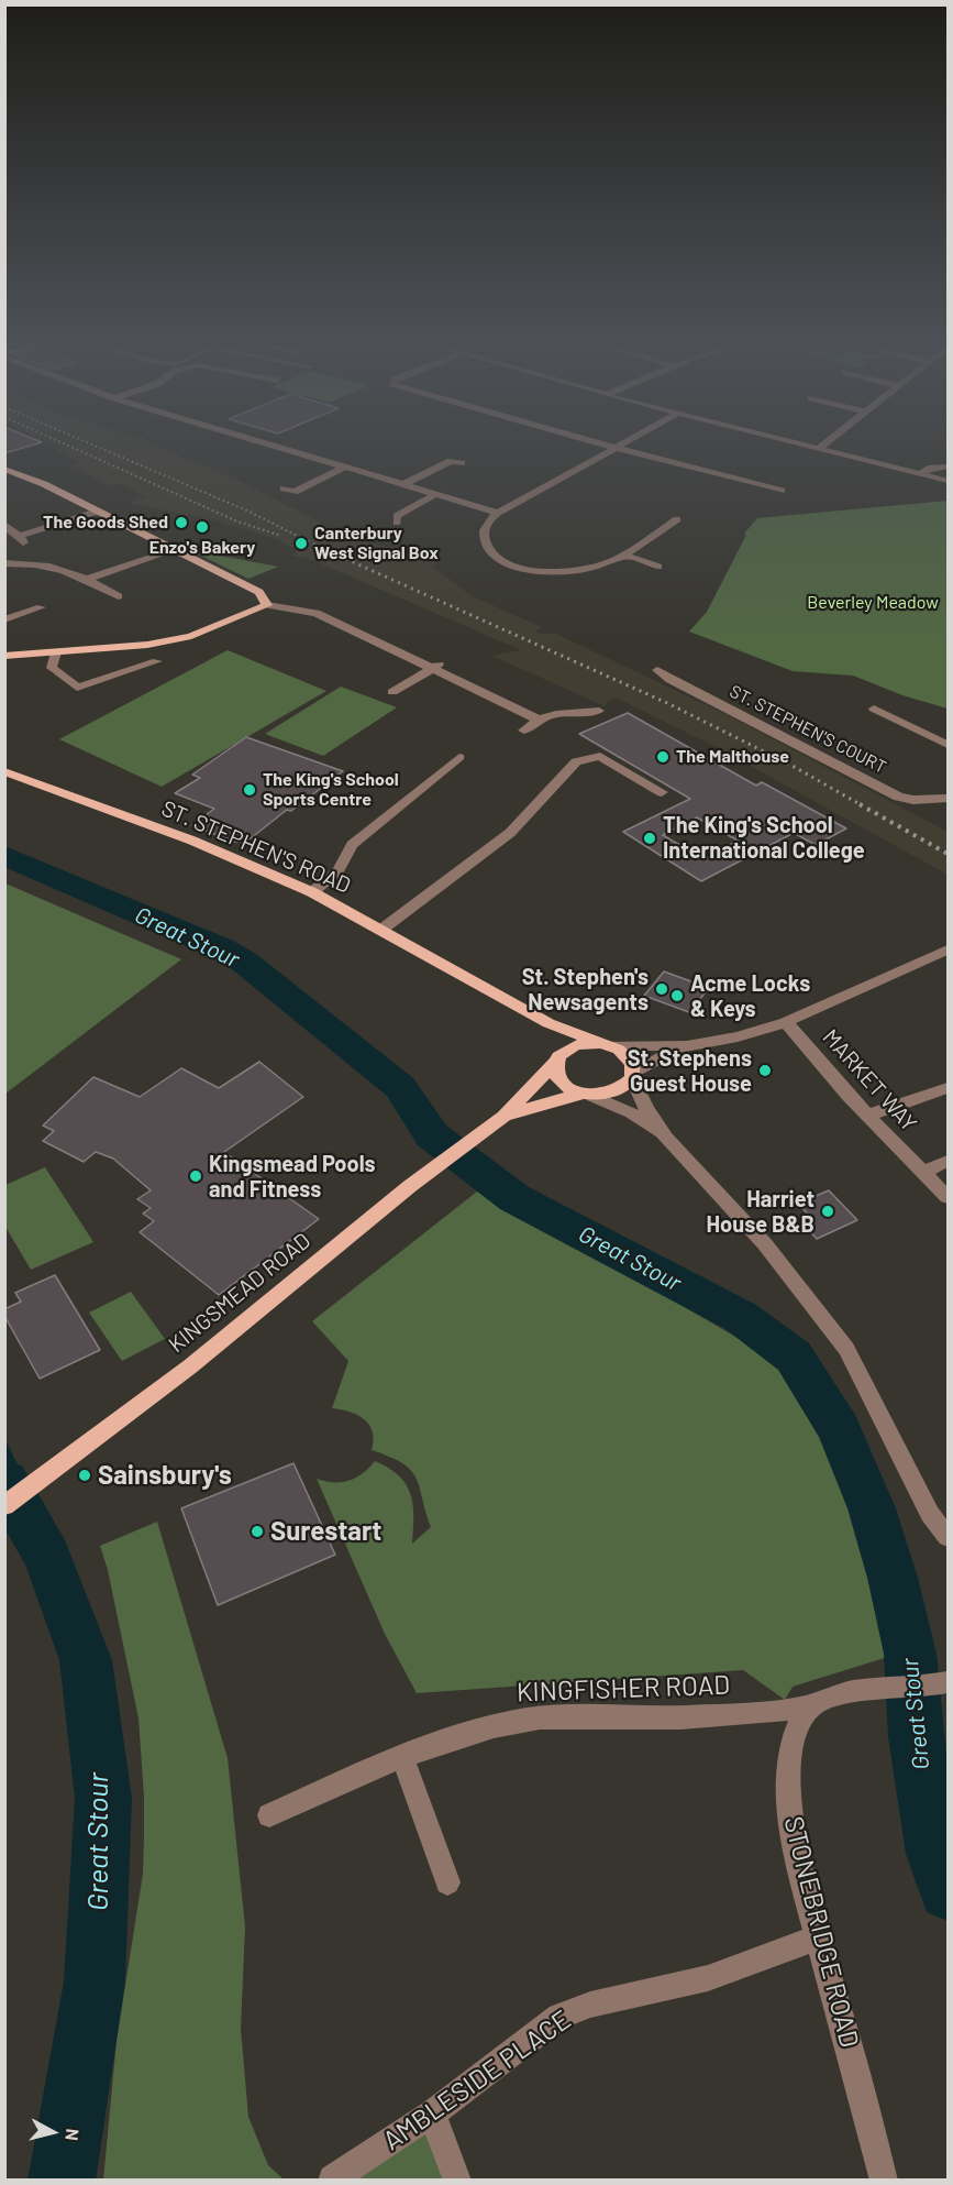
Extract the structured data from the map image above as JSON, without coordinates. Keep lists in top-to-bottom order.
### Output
{
  "streets": {
    "main road": ["ST. STEPHEN'S ROAD", "KINGSMEAD ROAD"],
    "street": [
      "ST. STEPHEN'S COURT",
      "MARKET WAY",
      "KINGFISHER ROAD",
      "STONEBRIDGE ROAD",
      "AMBLESIDE PLACE"
    ]
  },
  "crossings": [
    ["ST. STEPHEN'S ROAD", "MARKET WAY"],
    ["ST. STEPHEN'S ROAD", "KINGSMEAD ROAD"],
    ["KINGFISHER ROAD", "STONEBRIDGE ROAD"],
    ["STONEBRIDGE ROAD", "AMBLESIDE PLACE"]
  ],
  "water": ["Great Stour"],
  "parks": ["Beverley Meadow"],
  "places": [
    "The Goods Shed",
    "Enzo's Bakery",
    "Canterbury West Signal Box",
    "The Malthouse",
    "The King's School Sports Centre",
    "The King's School International College",
    "St. Stephen's Newsagents",
    "Acme Locks & Keys",
    "St. Stephens Guest House",
    "Kingsmead Pools and Fitness",
    "Harriet House B&B",
    "Sainsbury's",
    "Surestart"
  ],
  "north": "right"
}
